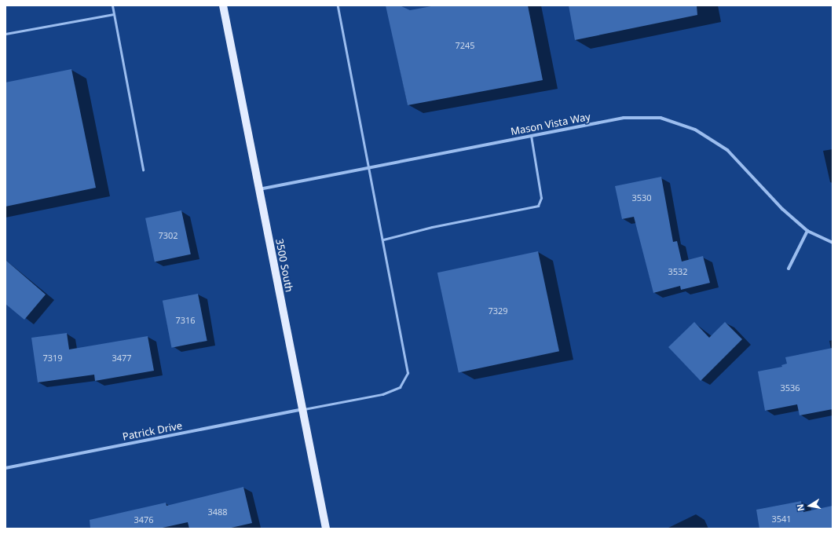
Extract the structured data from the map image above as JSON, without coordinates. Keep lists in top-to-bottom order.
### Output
{
  "streets": {
    "main road": ["3500 South"],
    "street": ["Mason Vista Way", "Patrick Drive"]
  },
  "crossings": [
    ["Mason Vista Way", "3500 South"],
    ["3500 South", "Patrick Drive"]
  ],
  "house_numbers": [
    "7245",
    "3530",
    "7302",
    "3532",
    "7329",
    "7316",
    "7319",
    "3477",
    "3536",
    "3488",
    "3541",
    "3476"
  ],
  "north": "left"
}
